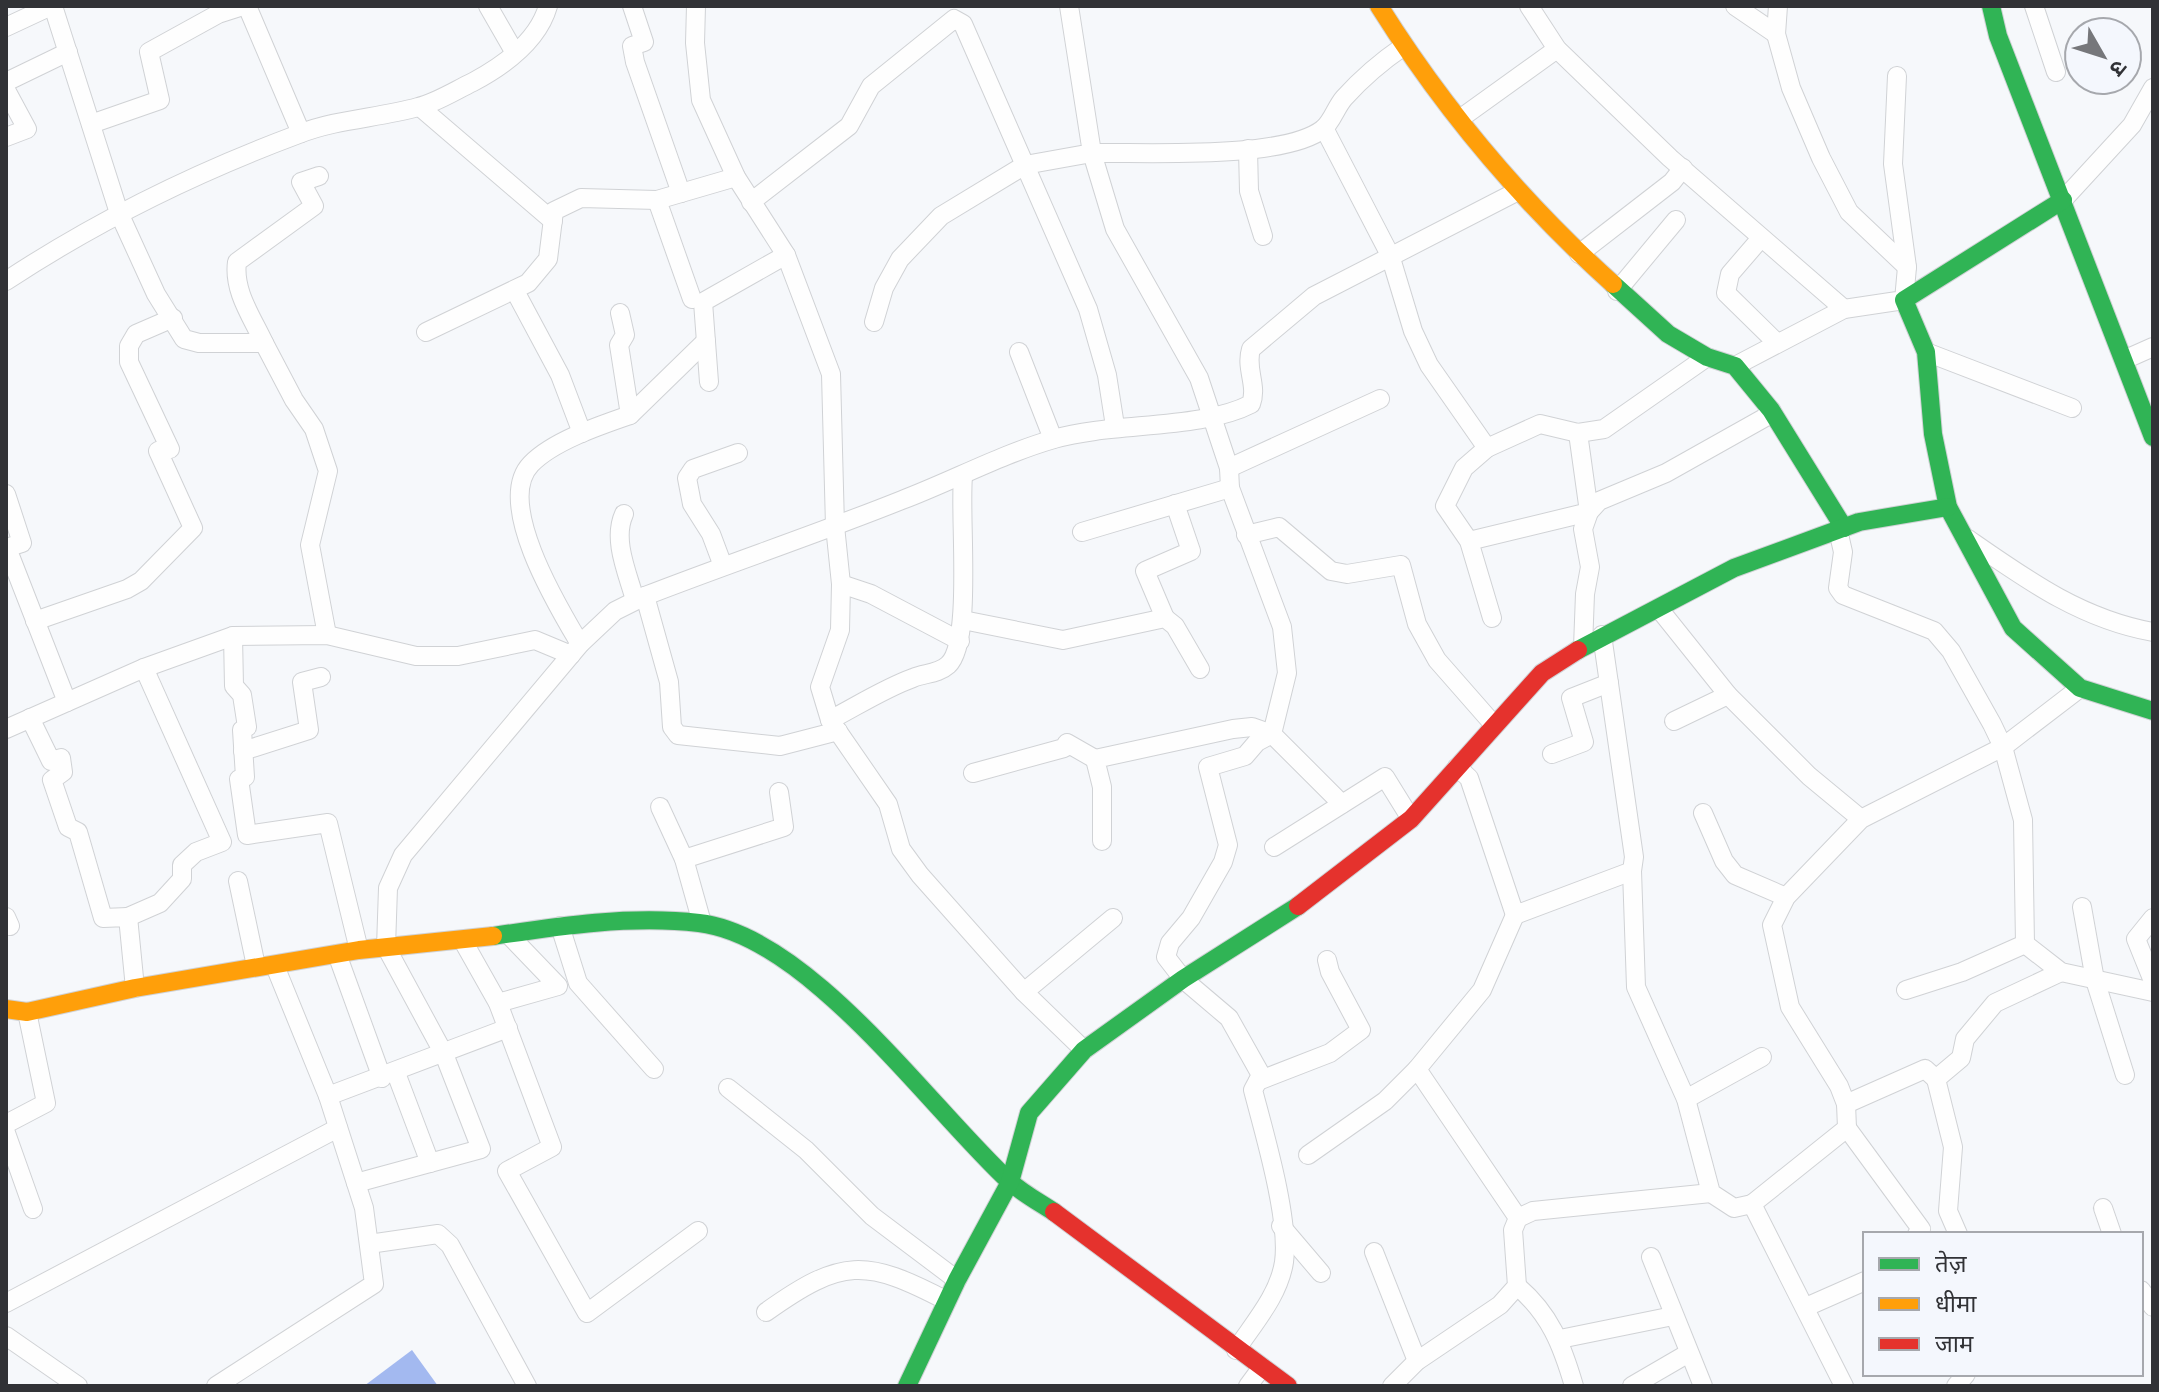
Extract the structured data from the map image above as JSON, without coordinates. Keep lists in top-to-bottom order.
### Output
{
  "legend": ["तेज़", "धीमा", "जाम"],
  "north": "bottom right"
}
